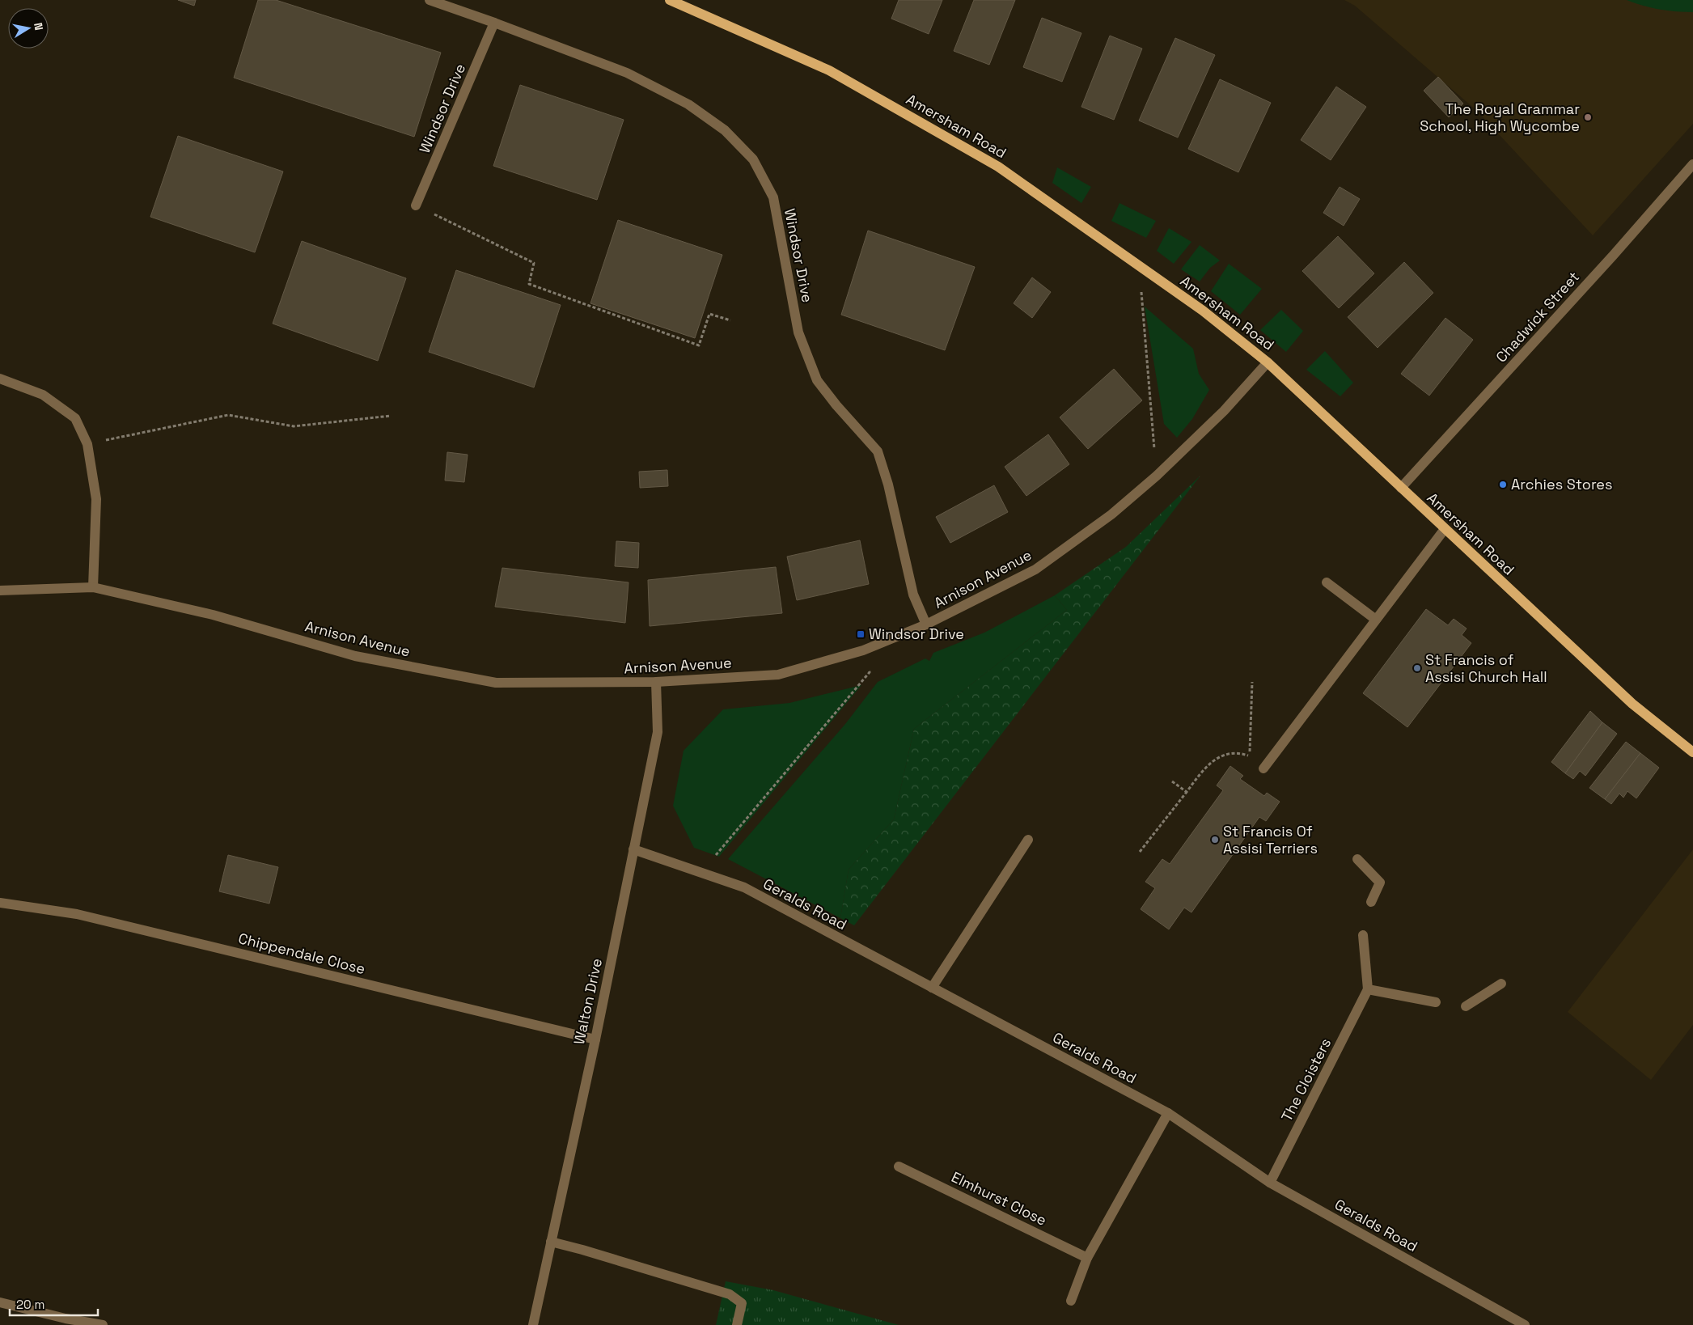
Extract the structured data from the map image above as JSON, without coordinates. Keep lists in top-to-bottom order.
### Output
{
  "streets": {
    "main road": ["Amersham Road"],
    "street": [
      "Windsor Drive",
      "Chadwick Street",
      "Arnison Avenue",
      "Geralds Road",
      "Chippendale Close",
      "Walton Drive",
      "The Cloisters",
      "Elmhurst Close"
    ]
  },
  "crossings": [
    ["Windsor Drive", "Arnison Avenue"],
    ["Amersham Road", "Chadwick Street"],
    ["Amersham Road", "Arnison Avenue"],
    ["Arnison Avenue", "Walton Drive"],
    ["Geralds Road", "Walton Drive"],
    ["Geralds Road", "The Cloisters"],
    ["Chippendale Close", "Walton Drive"]
  ],
  "places": {
    "other": [
      "The Royal Grammar School, High Wycombe",
      "Archies Stores",
      "St Francis of Assisi Church Hall",
      "St Francis Of Assisi Terriers"
    ],
    "transit": ["Windsor Drive"]
  },
  "scale_bar": "20 m",
  "north": "right"
}
